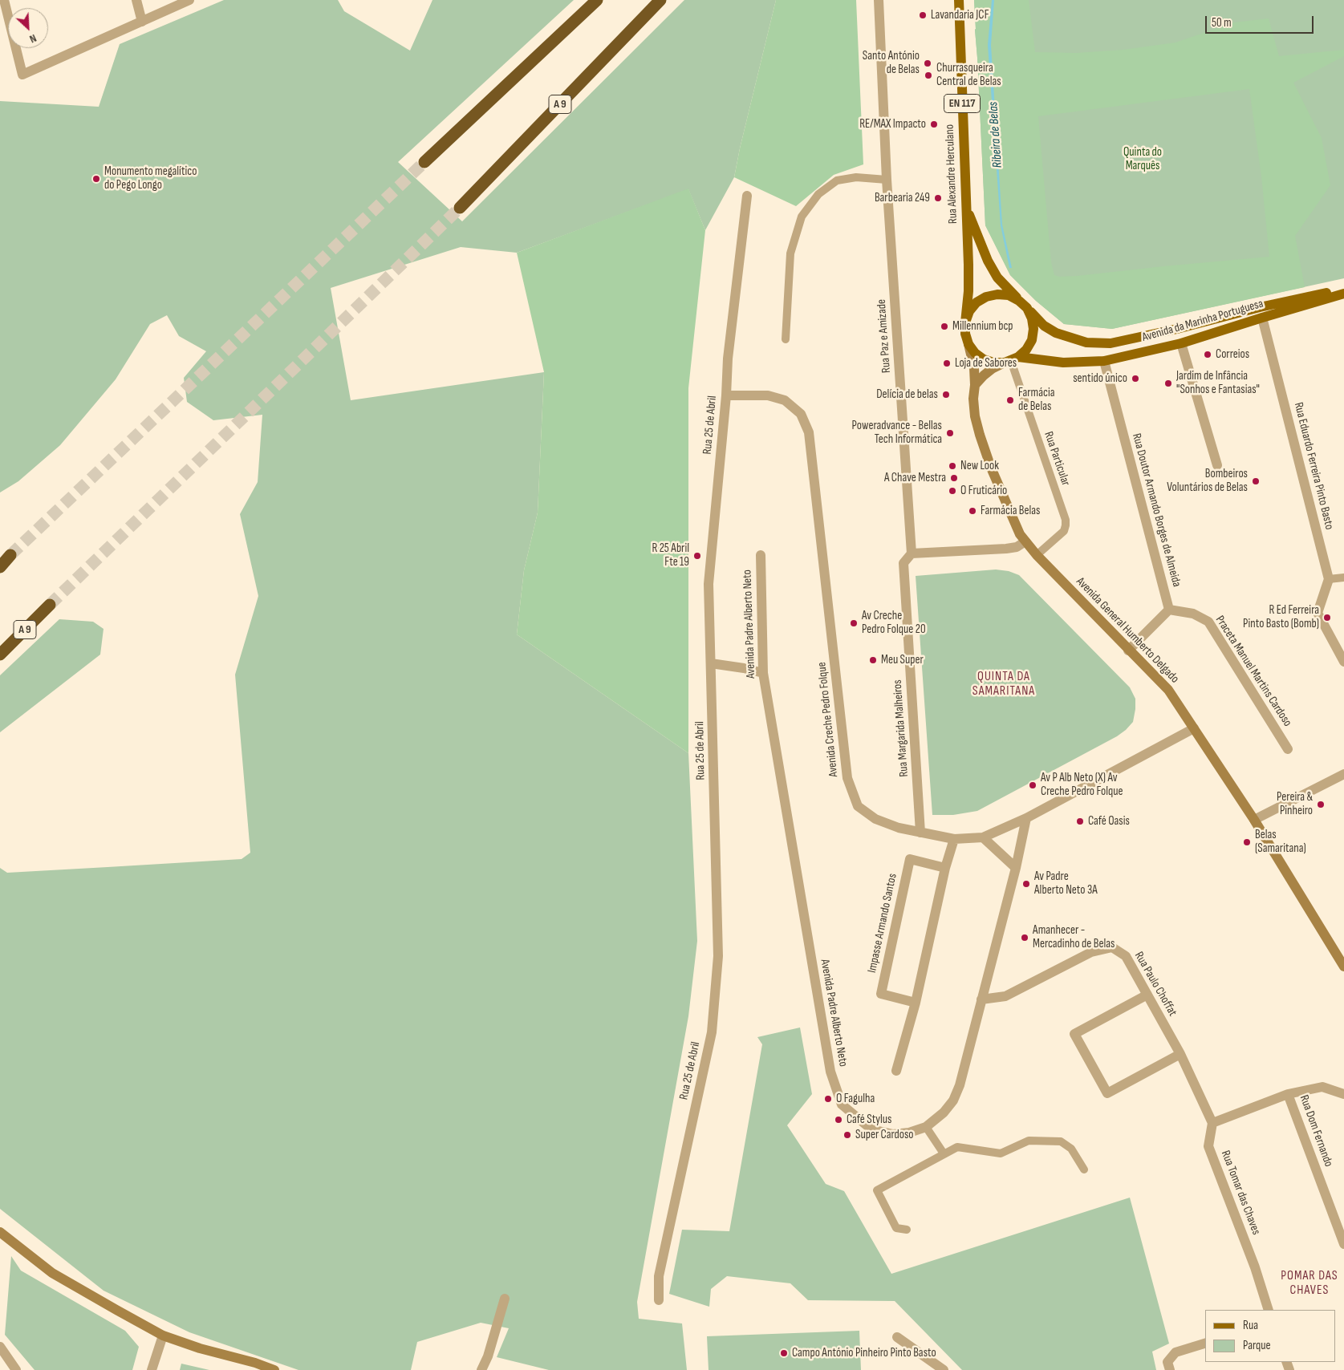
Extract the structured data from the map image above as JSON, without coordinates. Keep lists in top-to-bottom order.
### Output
{
  "streets": {
    "highway": ["A 9"],
    "main road": [
      "EN 117",
      "Rua Alexandre Herculano",
      "Avenida da Marinha Portuguesa",
      "Avenida General Humberto Delgado"
    ],
    "street": [
      "Rua Paz e Amizade",
      "Rua 25 de Abril",
      "Rua Eduardo Ferreira Pinto Basto",
      "Rua Doutor Armando Borges de Almeida",
      "Avenida Padre Alberto Neto",
      "Praceta Manuel Martins Cardoso",
      "Avenida Creche Pedro Folque",
      "Rua Margarida Malheiros",
      "Impasse Armando Santos",
      "Rua Paulo Choffat",
      "Rua Dom Fernando",
      "Rua Tomar das Chaves"
    ],
    "lane": ["Rua Particular"]
  },
  "crossings": [
    ["Rua Alexandre Herculano", "Avenida da Marinha Portuguesa"],
    ["Rua Alexandre Herculano", "Rua Particular"],
    ["Rua Alexandre Herculano", "Avenida General Humberto Delgado"],
    ["Avenida da Marinha Portuguesa", "Rua Particular"],
    ["Avenida da Marinha Portuguesa", "Rua Eduardo Ferreira Pinto Basto"],
    ["Avenida da Marinha Portuguesa", "Rua Doutor Armando Borges de Almeida"],
    ["Avenida da Marinha Portuguesa", "Avenida General Humberto Delgado"],
    ["Rua Paz e Amizade", "Rua Margarida Malheiros"],
    ["Rua 25 de Abril", "Avenida Creche Pedro Folque"],
    ["Rua Particular", "Avenida General Humberto Delgado"],
    ["Rua Doutor Armando Borges de Almeida", "Praceta Manuel Martins Cardoso"],
    ["Avenida Padre Alberto Neto", "Avenida Creche Pedro Folque"],
    ["Avenida Padre Alberto Neto", "Rua Paulo Choffat"],
    ["Avenida General Humberto Delgado", "Avenida Creche Pedro Folque"],
    ["Avenida Creche Pedro Folque", "Rua Margarida Malheiros"],
    ["Rua Paulo Choffat", "Rua Tomar das Chaves"]
  ],
  "districts": ["QUINTA DA SAMARITANA", "POMAR DAS CHAVES"],
  "water": ["Ribeira de Belas"],
  "parks": ["Quinta do Marquês"],
  "places": [
    "Lavandaria JCF",
    "Santo António de Belas",
    "Churrasqueira Central de Belas",
    "RE/MAX Impacto",
    "Monumento megalítico do Pego Longo",
    "Barbearia 249",
    "Millennium bcp",
    "Correios",
    "Loja de Sabores",
    "sentido único",
    "Jardim de Infância \"Sonhos e Fantasias\"",
    "Delícia de belas",
    "Farmácia de Belas",
    "Poweradvance - Bellas Tech Informática",
    "New Look",
    "A Chave Mestra",
    "Bombeiros Voluntários de Belas",
    "O Fruticário",
    "Farmácia Belas",
    "R 25 Abril Fte 19",
    "R Ed Ferreira Pinto Basto (Bomb)",
    "Av Creche Pedro Folque 20",
    "Meu Super",
    "Av P Alb Neto (X) Av Creche Pedro Folque",
    "Pereira & Pinheiro",
    "Café Oasis",
    "Belas (Samaritana)",
    "Av Padre Alberto Neto 3A",
    "Amanhecer - Mercadinho de Belas",
    "O Fagulha",
    "Café Stylus",
    "Super Cardoso",
    "Campo António Pinheiro Pinto Basto"
  ],
  "legend": ["Rua", "Parque"],
  "scale_bar": "50 m",
  "north": "bottom right"
}
